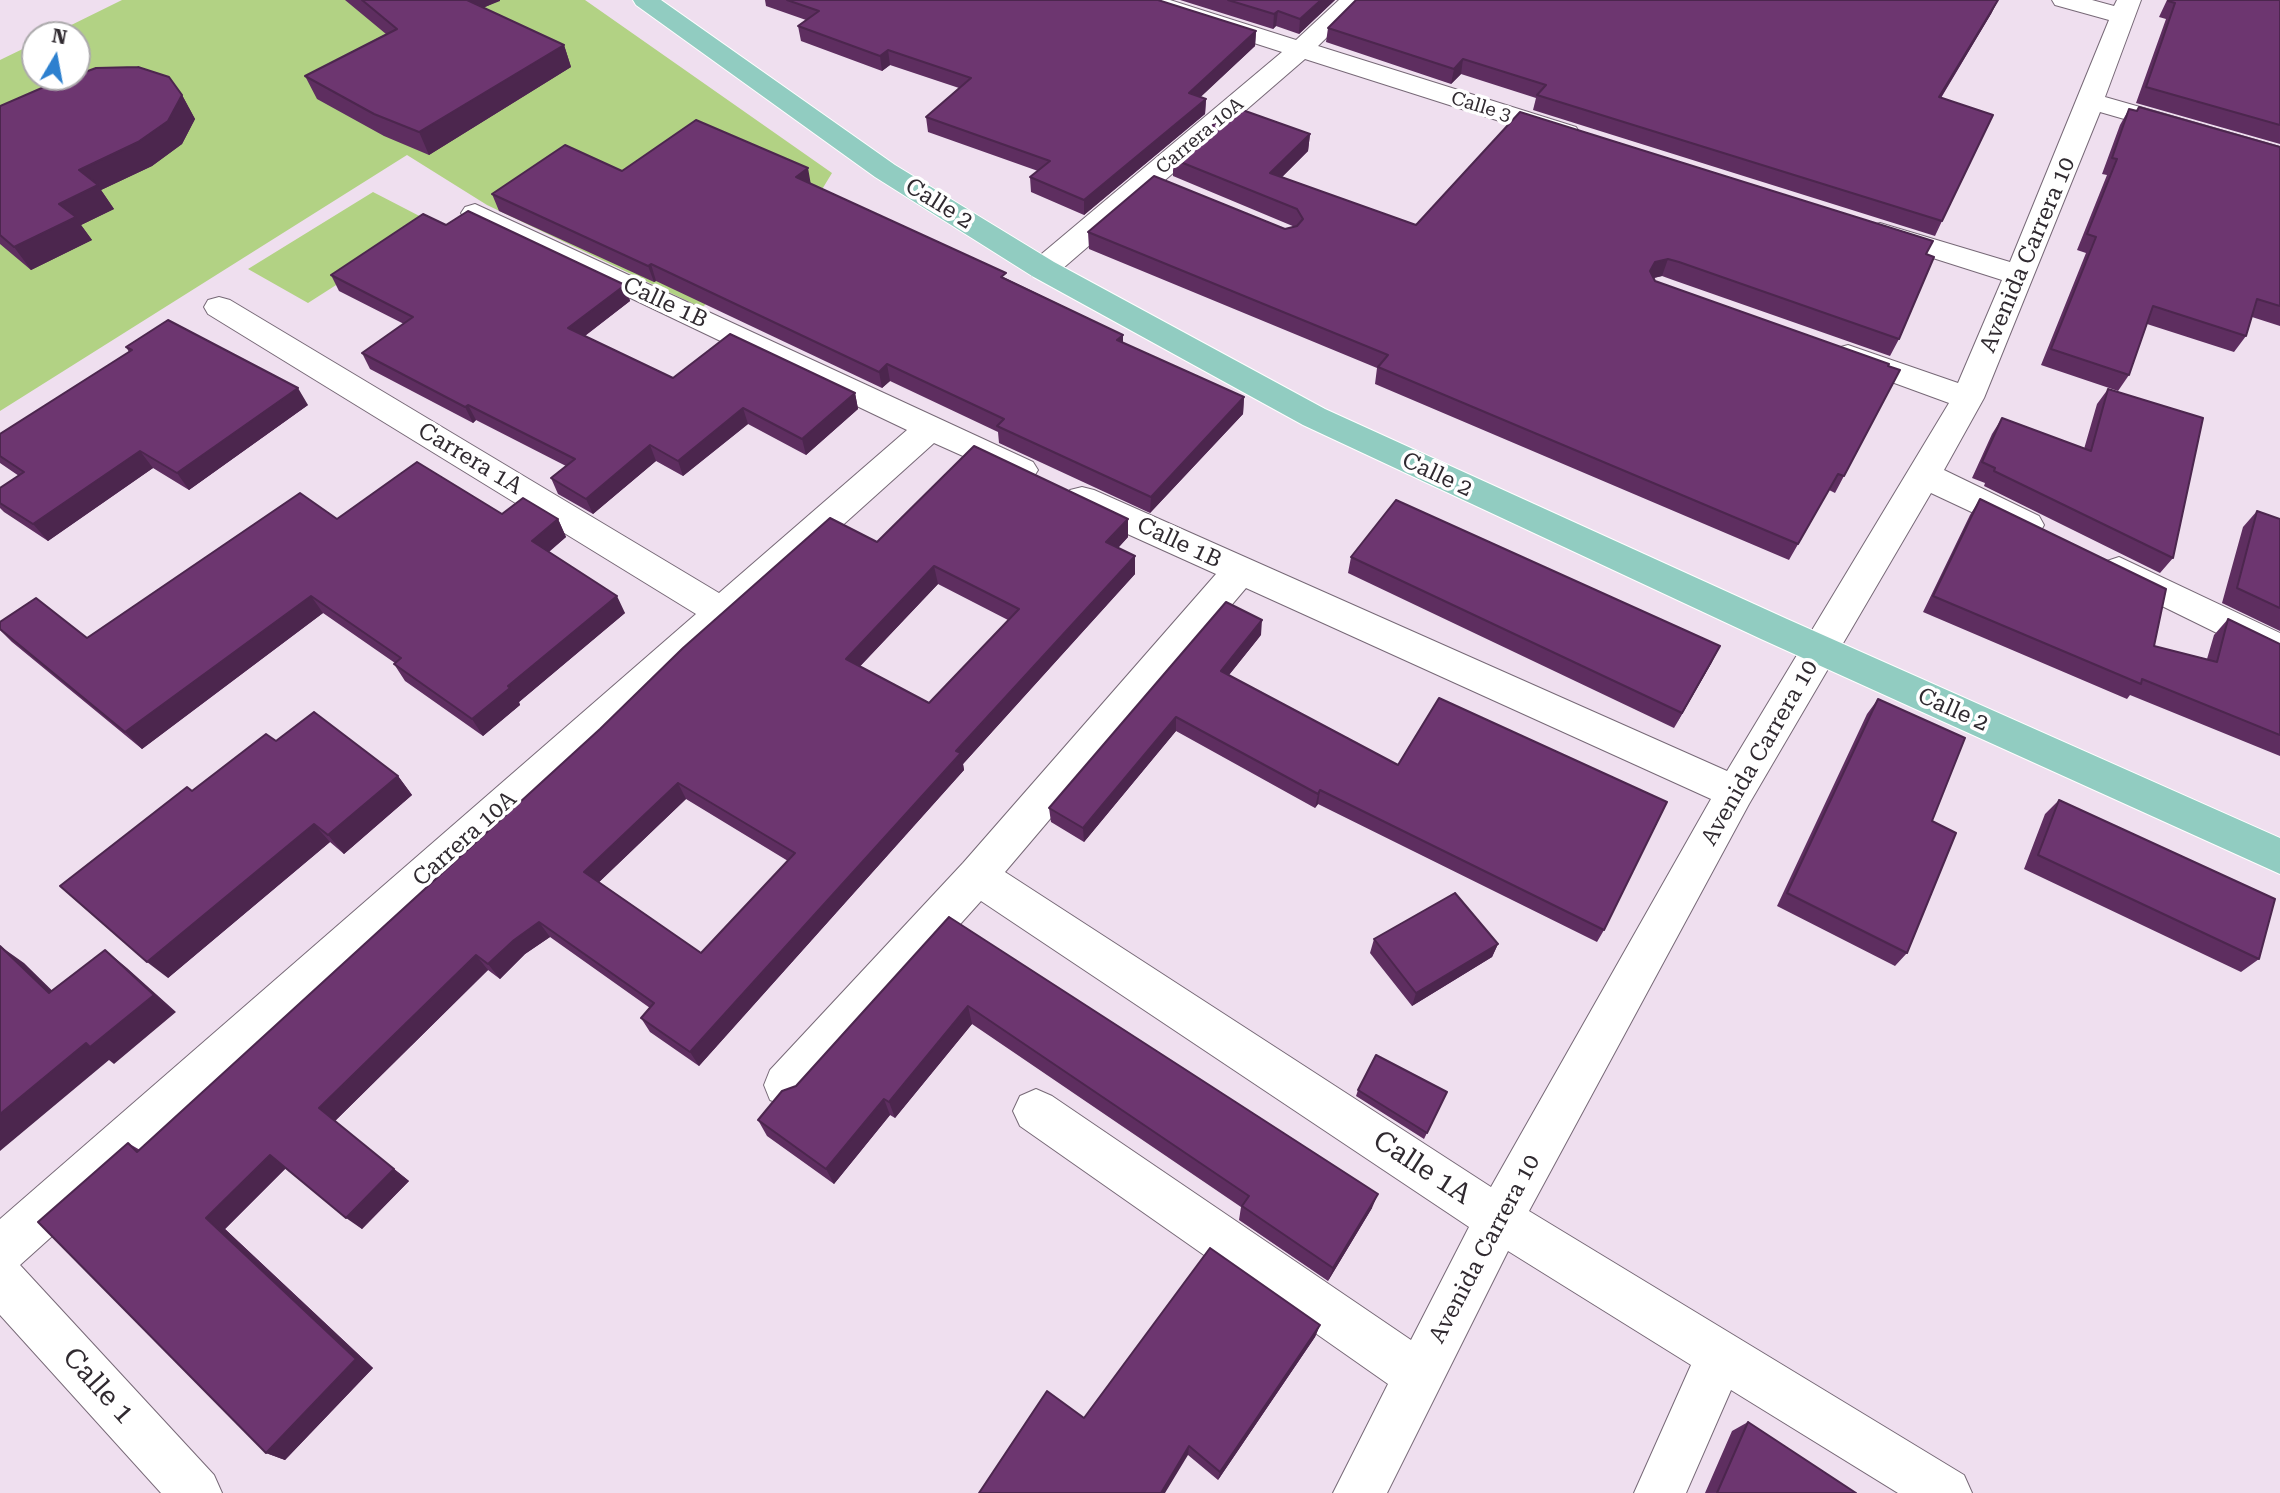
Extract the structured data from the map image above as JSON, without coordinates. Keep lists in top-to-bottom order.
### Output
{
  "streets": {
    "main road": ["Calle 2"],
    "street": [
      "Calle 3",
      "Carrera 10A",
      "Avenida Carrera 10",
      "Calle 1B",
      "Carrera 1A",
      "Calle 1A",
      "Calle 1"
    ]
  },
  "crossings": [
    ["Calle 3", "Carrera 10A"],
    ["Carrera 10A", "Calle 2"],
    ["Carrera 10A", "Calle 1B"],
    ["Carrera 10A", "Carrera 1A"],
    ["Calle 2", "Avenida Carrera 10"],
    ["Avenida Carrera 10", "Calle 1B"],
    ["Avenida Carrera 10", "Calle 1A"]
  ],
  "north": "top"
}
